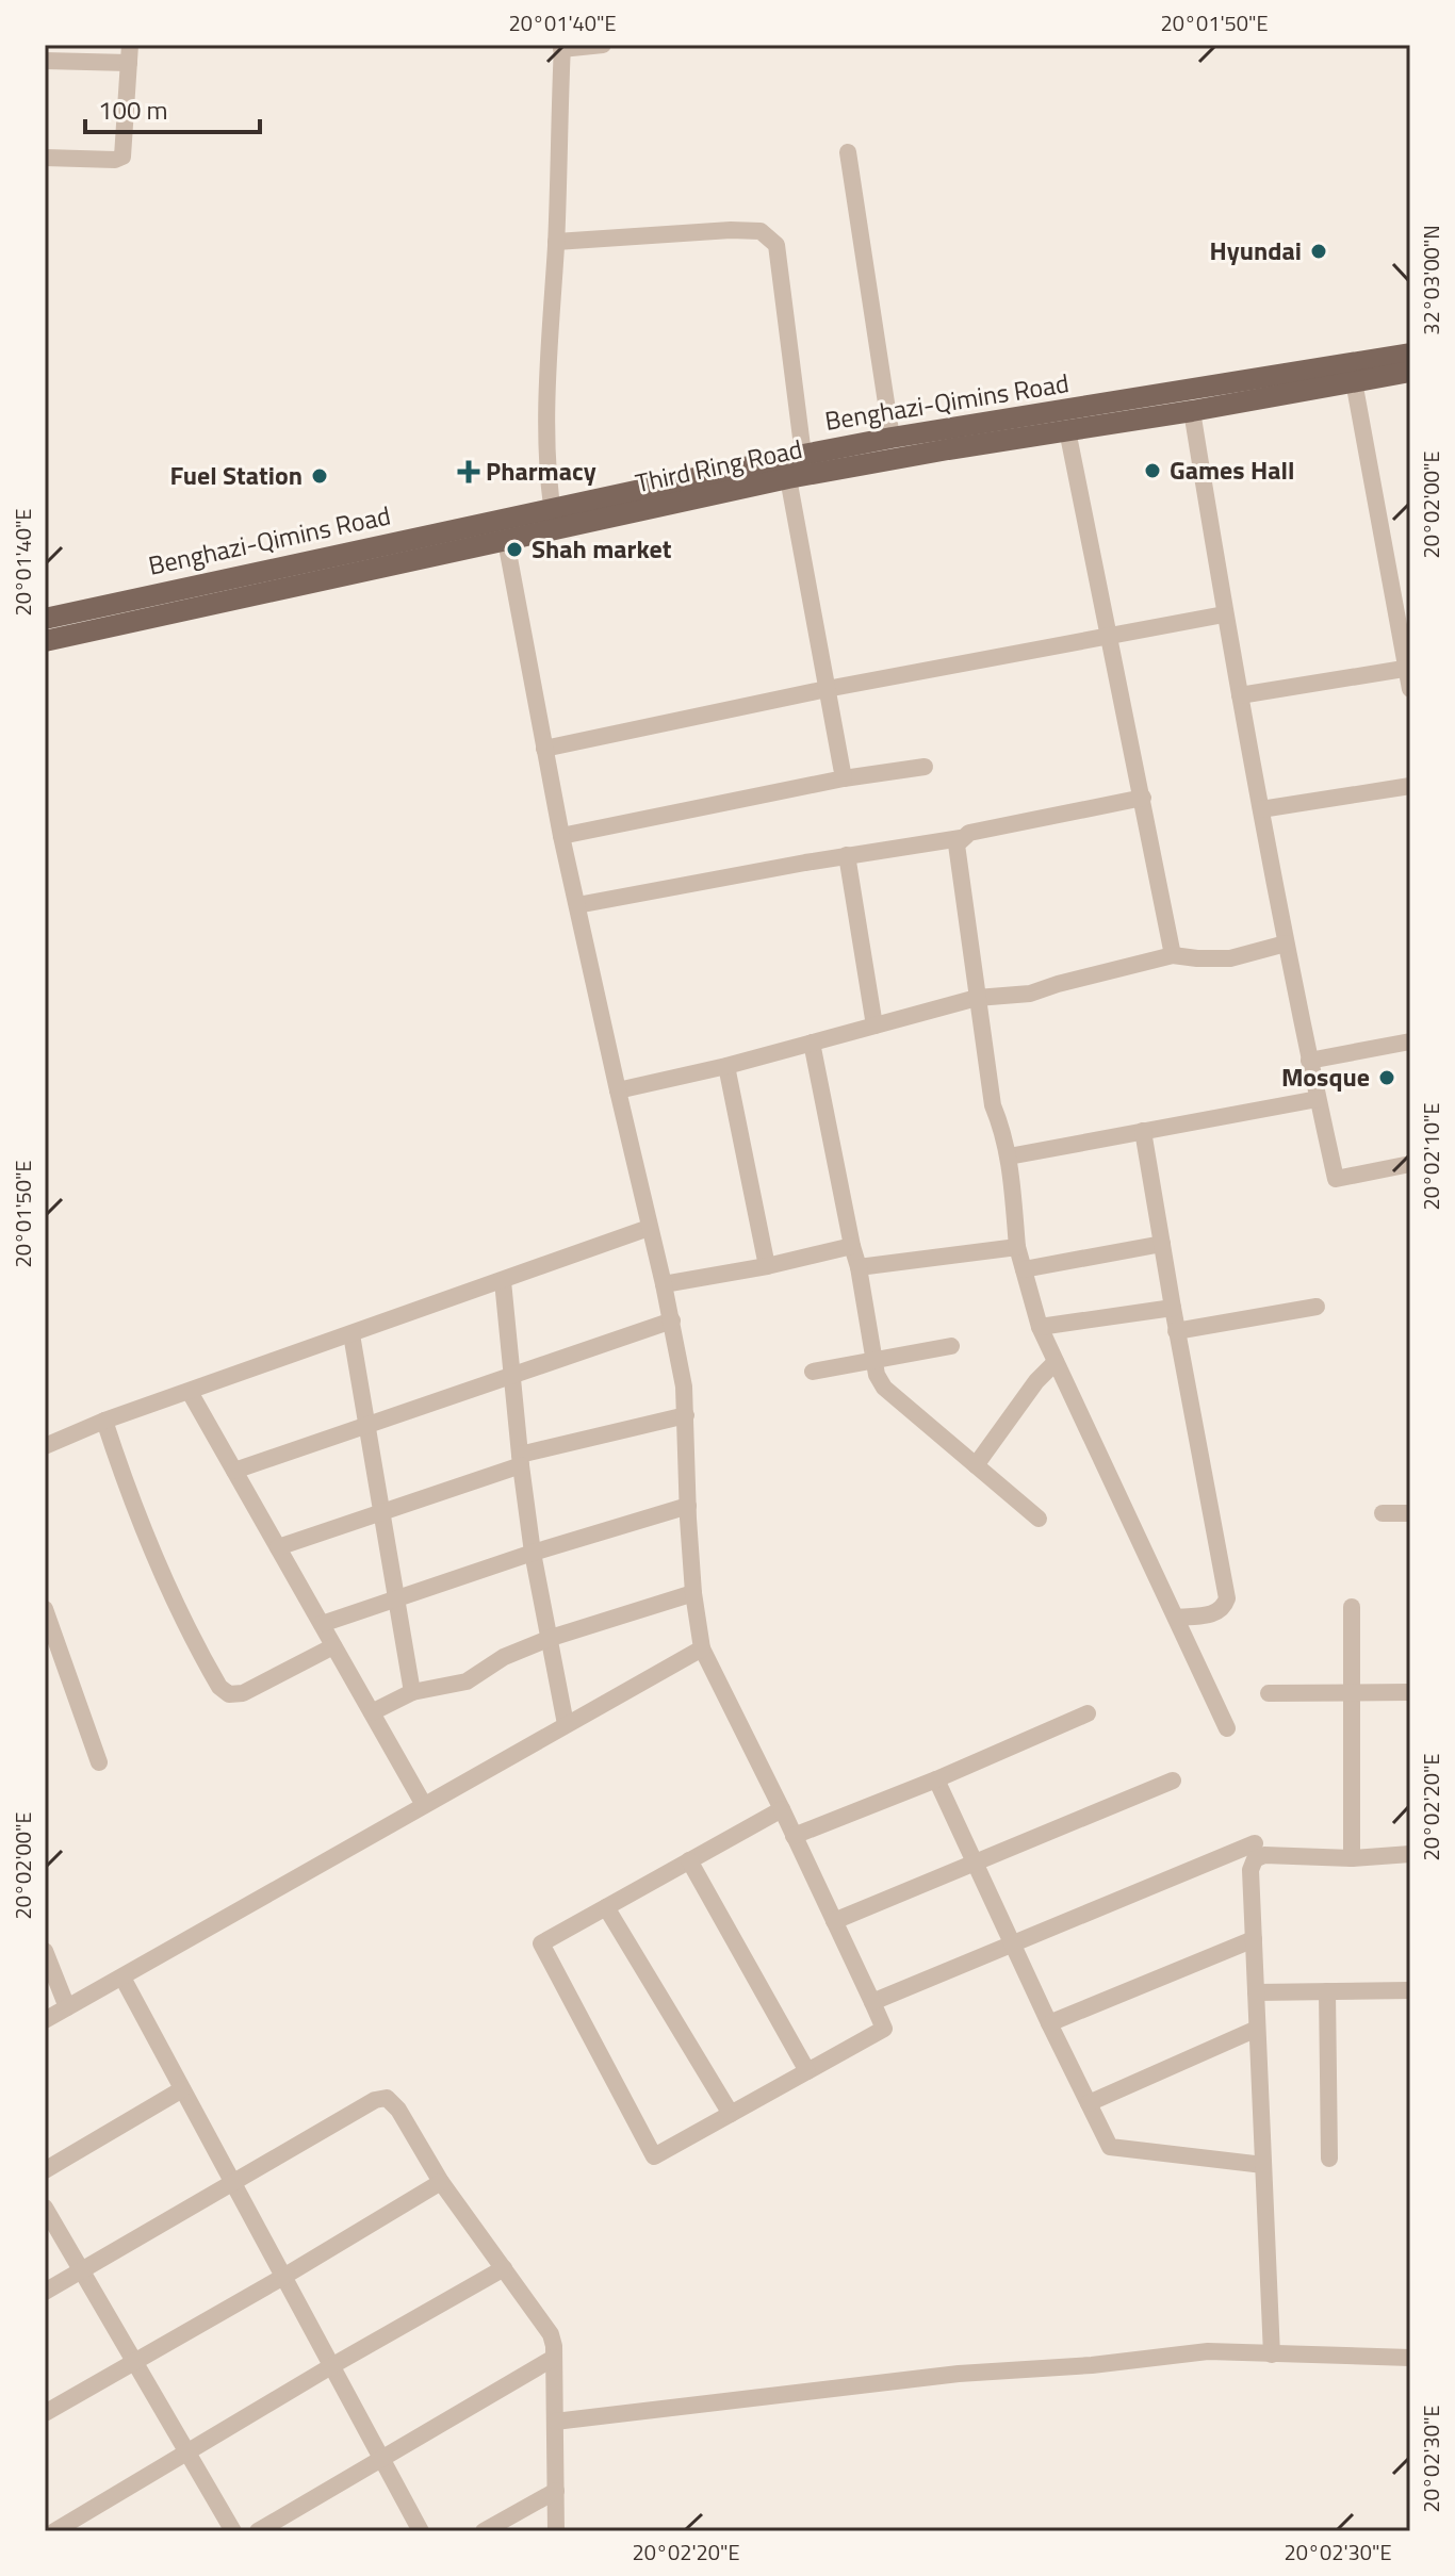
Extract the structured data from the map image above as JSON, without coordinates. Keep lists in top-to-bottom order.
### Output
{
  "streets": {
    "main road": ["Benghazi-Qimins Road", "Third Ring Road"]
  },
  "crossings": [
    ["Benghazi-Qimins Road", "Third Ring Road"]
  ],
  "places": {
    "other": [
      "Hyundai",
      "Games Hall",
      "Fuel Station",
      "Shah market",
      "Mosque"
    ],
    "health": ["Pharmacy"]
  },
  "scale_bar": "100 m",
  "coordinates": [
    "20°01'40\"E",
    "20°01'50\"E",
    "32°03'00\"N",
    "20°02'00\"E",
    "20°02'10\"E",
    "20°02'20\"E",
    "20°02'30\"E"
  ]
}
